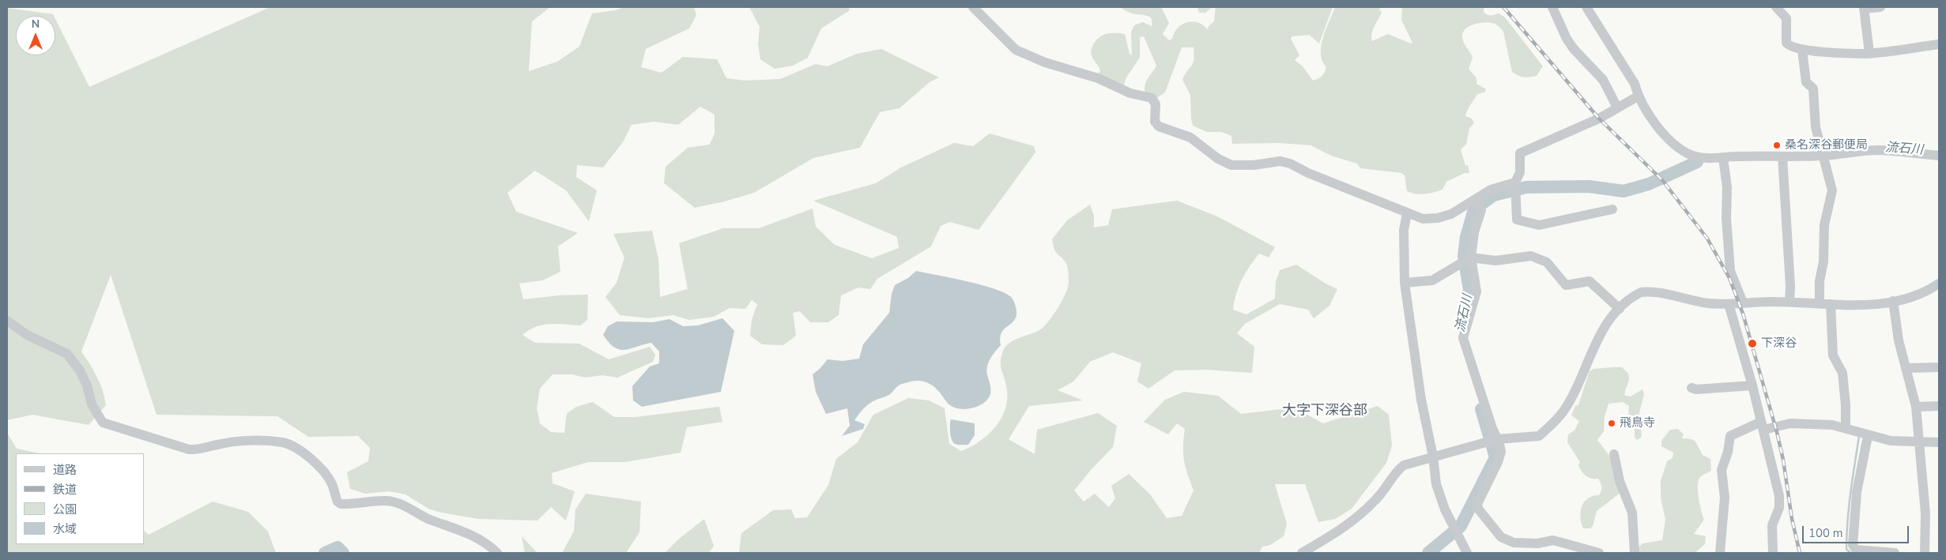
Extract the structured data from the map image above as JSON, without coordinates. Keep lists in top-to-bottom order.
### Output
{
  "districts": ["大字下深谷部"],
  "water": ["流石川"],
  "places": ["桑名深谷郵便局", "下深谷", "飛鳥寺"],
  "legend": [
    "道路",
    "鉄道",
    "公園",
    "水域"
  ],
  "scale_bar": "100 m",
  "north": "top"
}
